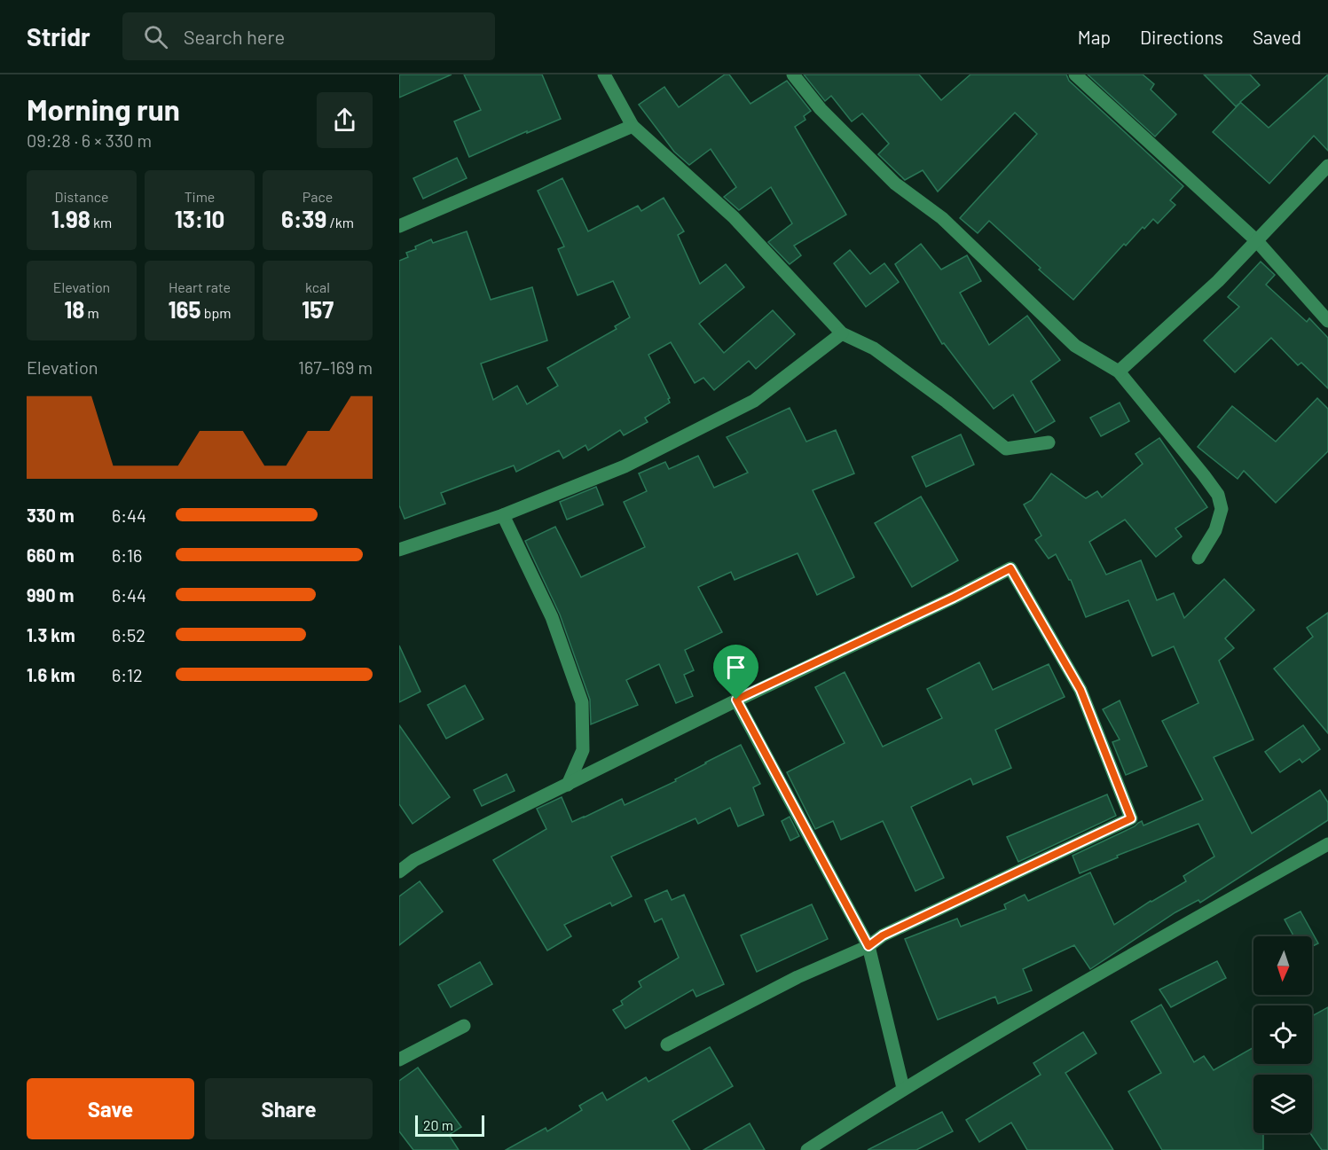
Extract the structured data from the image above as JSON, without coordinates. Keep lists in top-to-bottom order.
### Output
{
  "scale_bar": "20 m",
  "north": "bottom",
  "page": {
    "header": "Stridr",
    "search": "Search here",
    "nav": ["Map", "Directions", "Saved"],
    "heading": ["Morning run", "09:28 · 6 × 330 m"],
    "stats": [
      ["Distance", "1.98 km"],
      ["Time", "13:10"],
      ["Pace", "6:39 /km"],
      ["Elevation", "18 m"],
      ["Heart rate", "165 bpm"],
      ["kcal", "157"]
    ],
    "chart": ["Elevation", "167–169 m"],
    "list": [
      {
        "name": "330 m",
        "note": "6:44"
      },
      {
        "name": "660 m",
        "note": "6:16"
      },
      {
        "name": "990 m",
        "note": "6:44"
      },
      {
        "name": "1.3 km",
        "note": "6:52"
      },
      {
        "name": "1.6 km",
        "note": "6:12"
      }
    ],
    "buttons": ["Save", "Share"],
    "scale": "20 m"
  }
}
